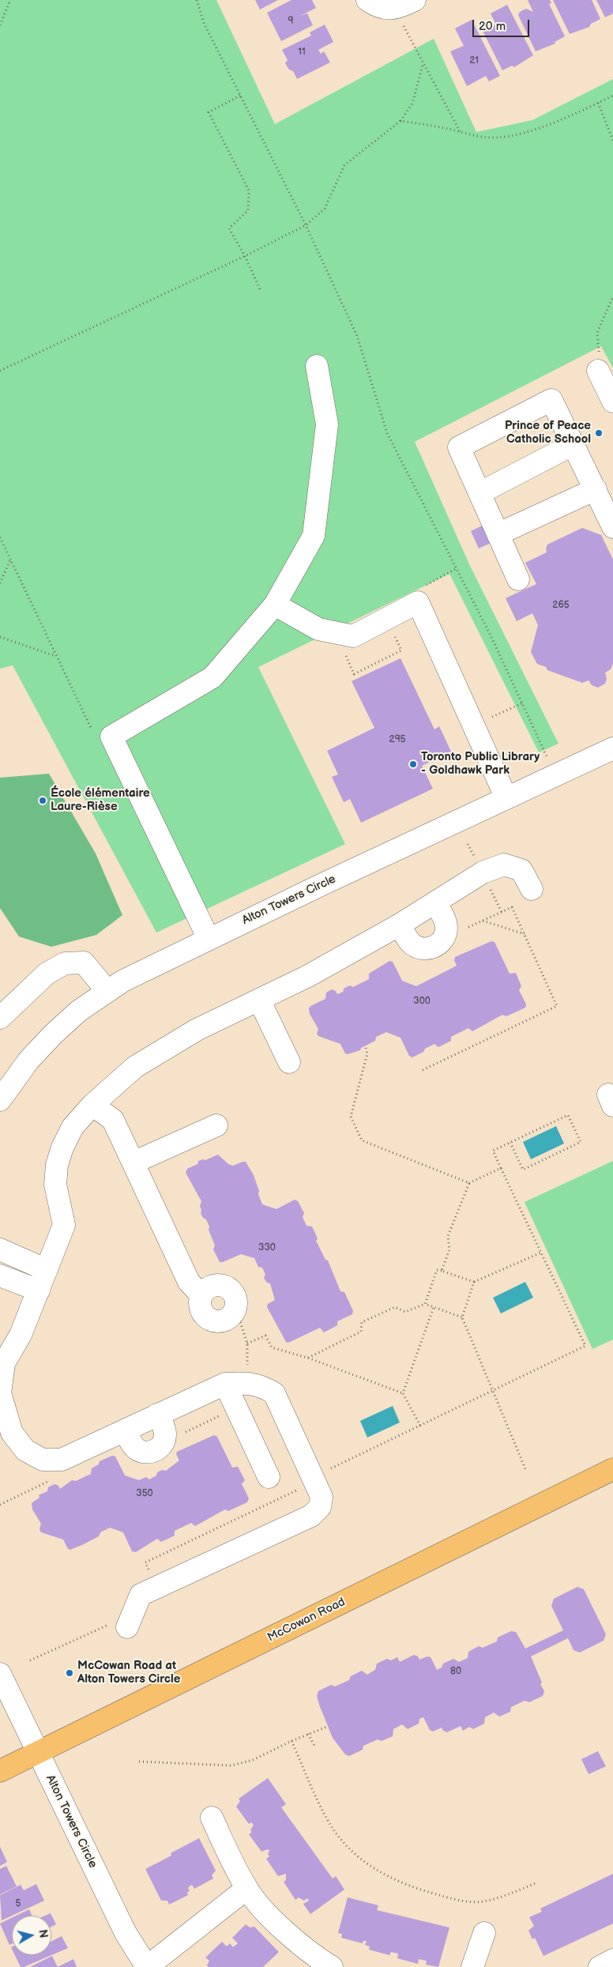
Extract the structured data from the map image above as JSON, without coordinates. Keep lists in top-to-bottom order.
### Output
{
  "streets": {
    "main road": ["McCowan Road"],
    "street": ["Alton Towers Circle"]
  },
  "crossings": [
    ["Alton Towers Circle", "McCowan Road"]
  ],
  "places": [
    "Prince of Peace Catholic School",
    "Toronto Public Library - Goldhawk Park",
    "École élémentaire Laure-Rièse",
    "McCowan Road at Alton Towers Circle"
  ],
  "house_numbers": [
    "9",
    "11",
    "21",
    "265",
    "295",
    "300",
    "330",
    "350",
    "80",
    "5"
  ],
  "scale_bar": "20 m",
  "north": "right"
}
